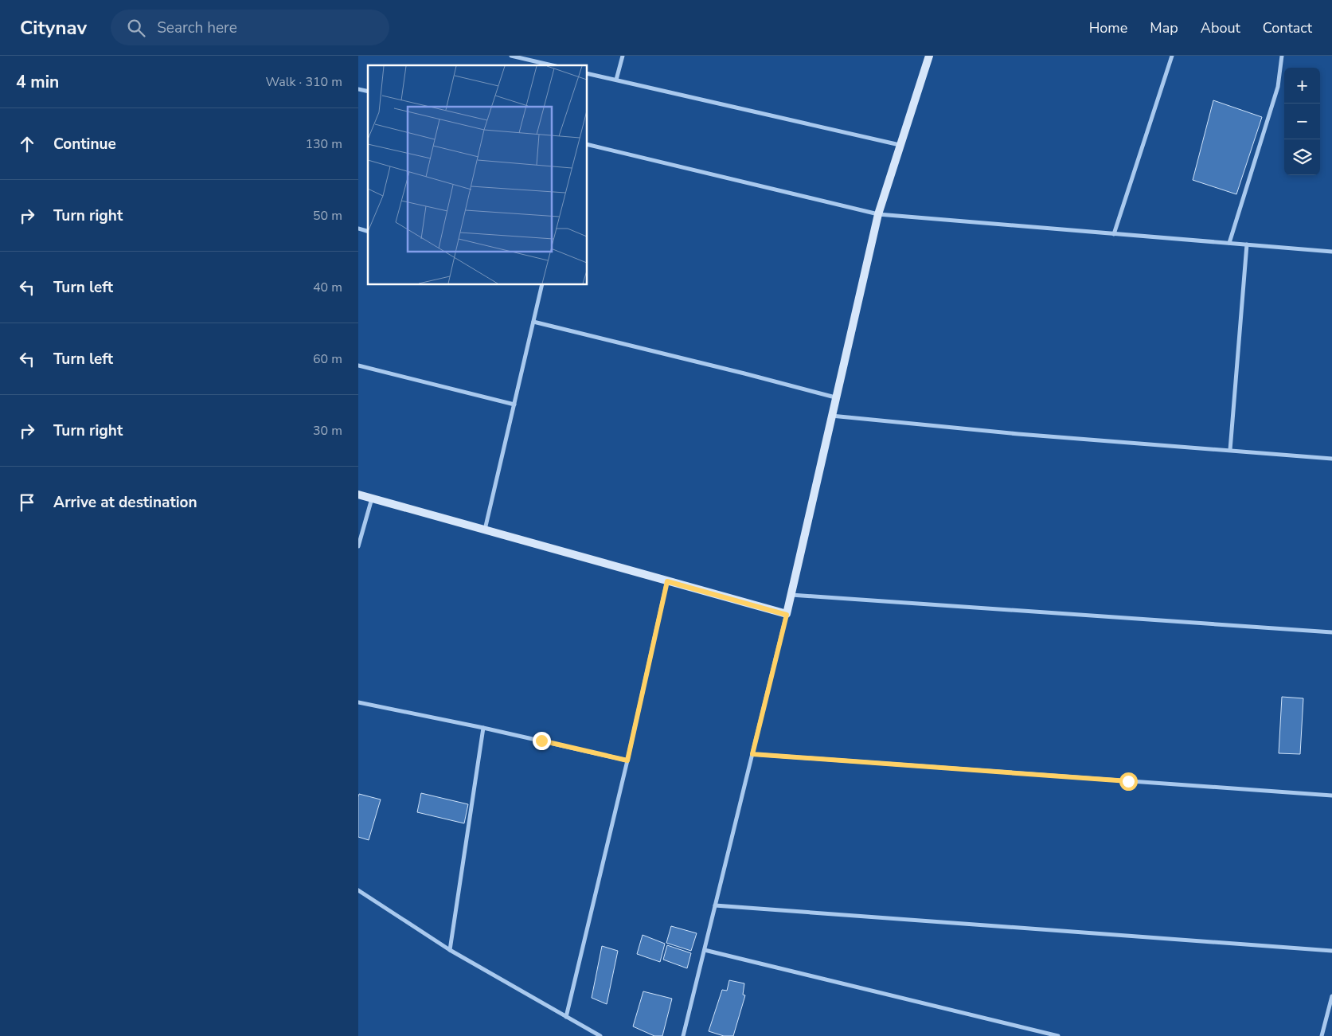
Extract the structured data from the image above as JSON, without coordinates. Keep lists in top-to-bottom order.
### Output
{
  "page": {
    "header": "Citynav",
    "search": "Search here",
    "nav": [
      "Home",
      "Map",
      "About",
      "Contact"
    ],
    "heading": ["4 min", "Walk · 310 m"],
    "map_buttons": ["+", "−"],
    "list": [
      ["Continue", "130 m"],
      ["Turn right", "50 m"],
      ["Turn left", "40 m"],
      ["Turn left", "60 m"],
      ["Turn right", "30 m"],
      "Arrive at destination"
    ]
  }
}
